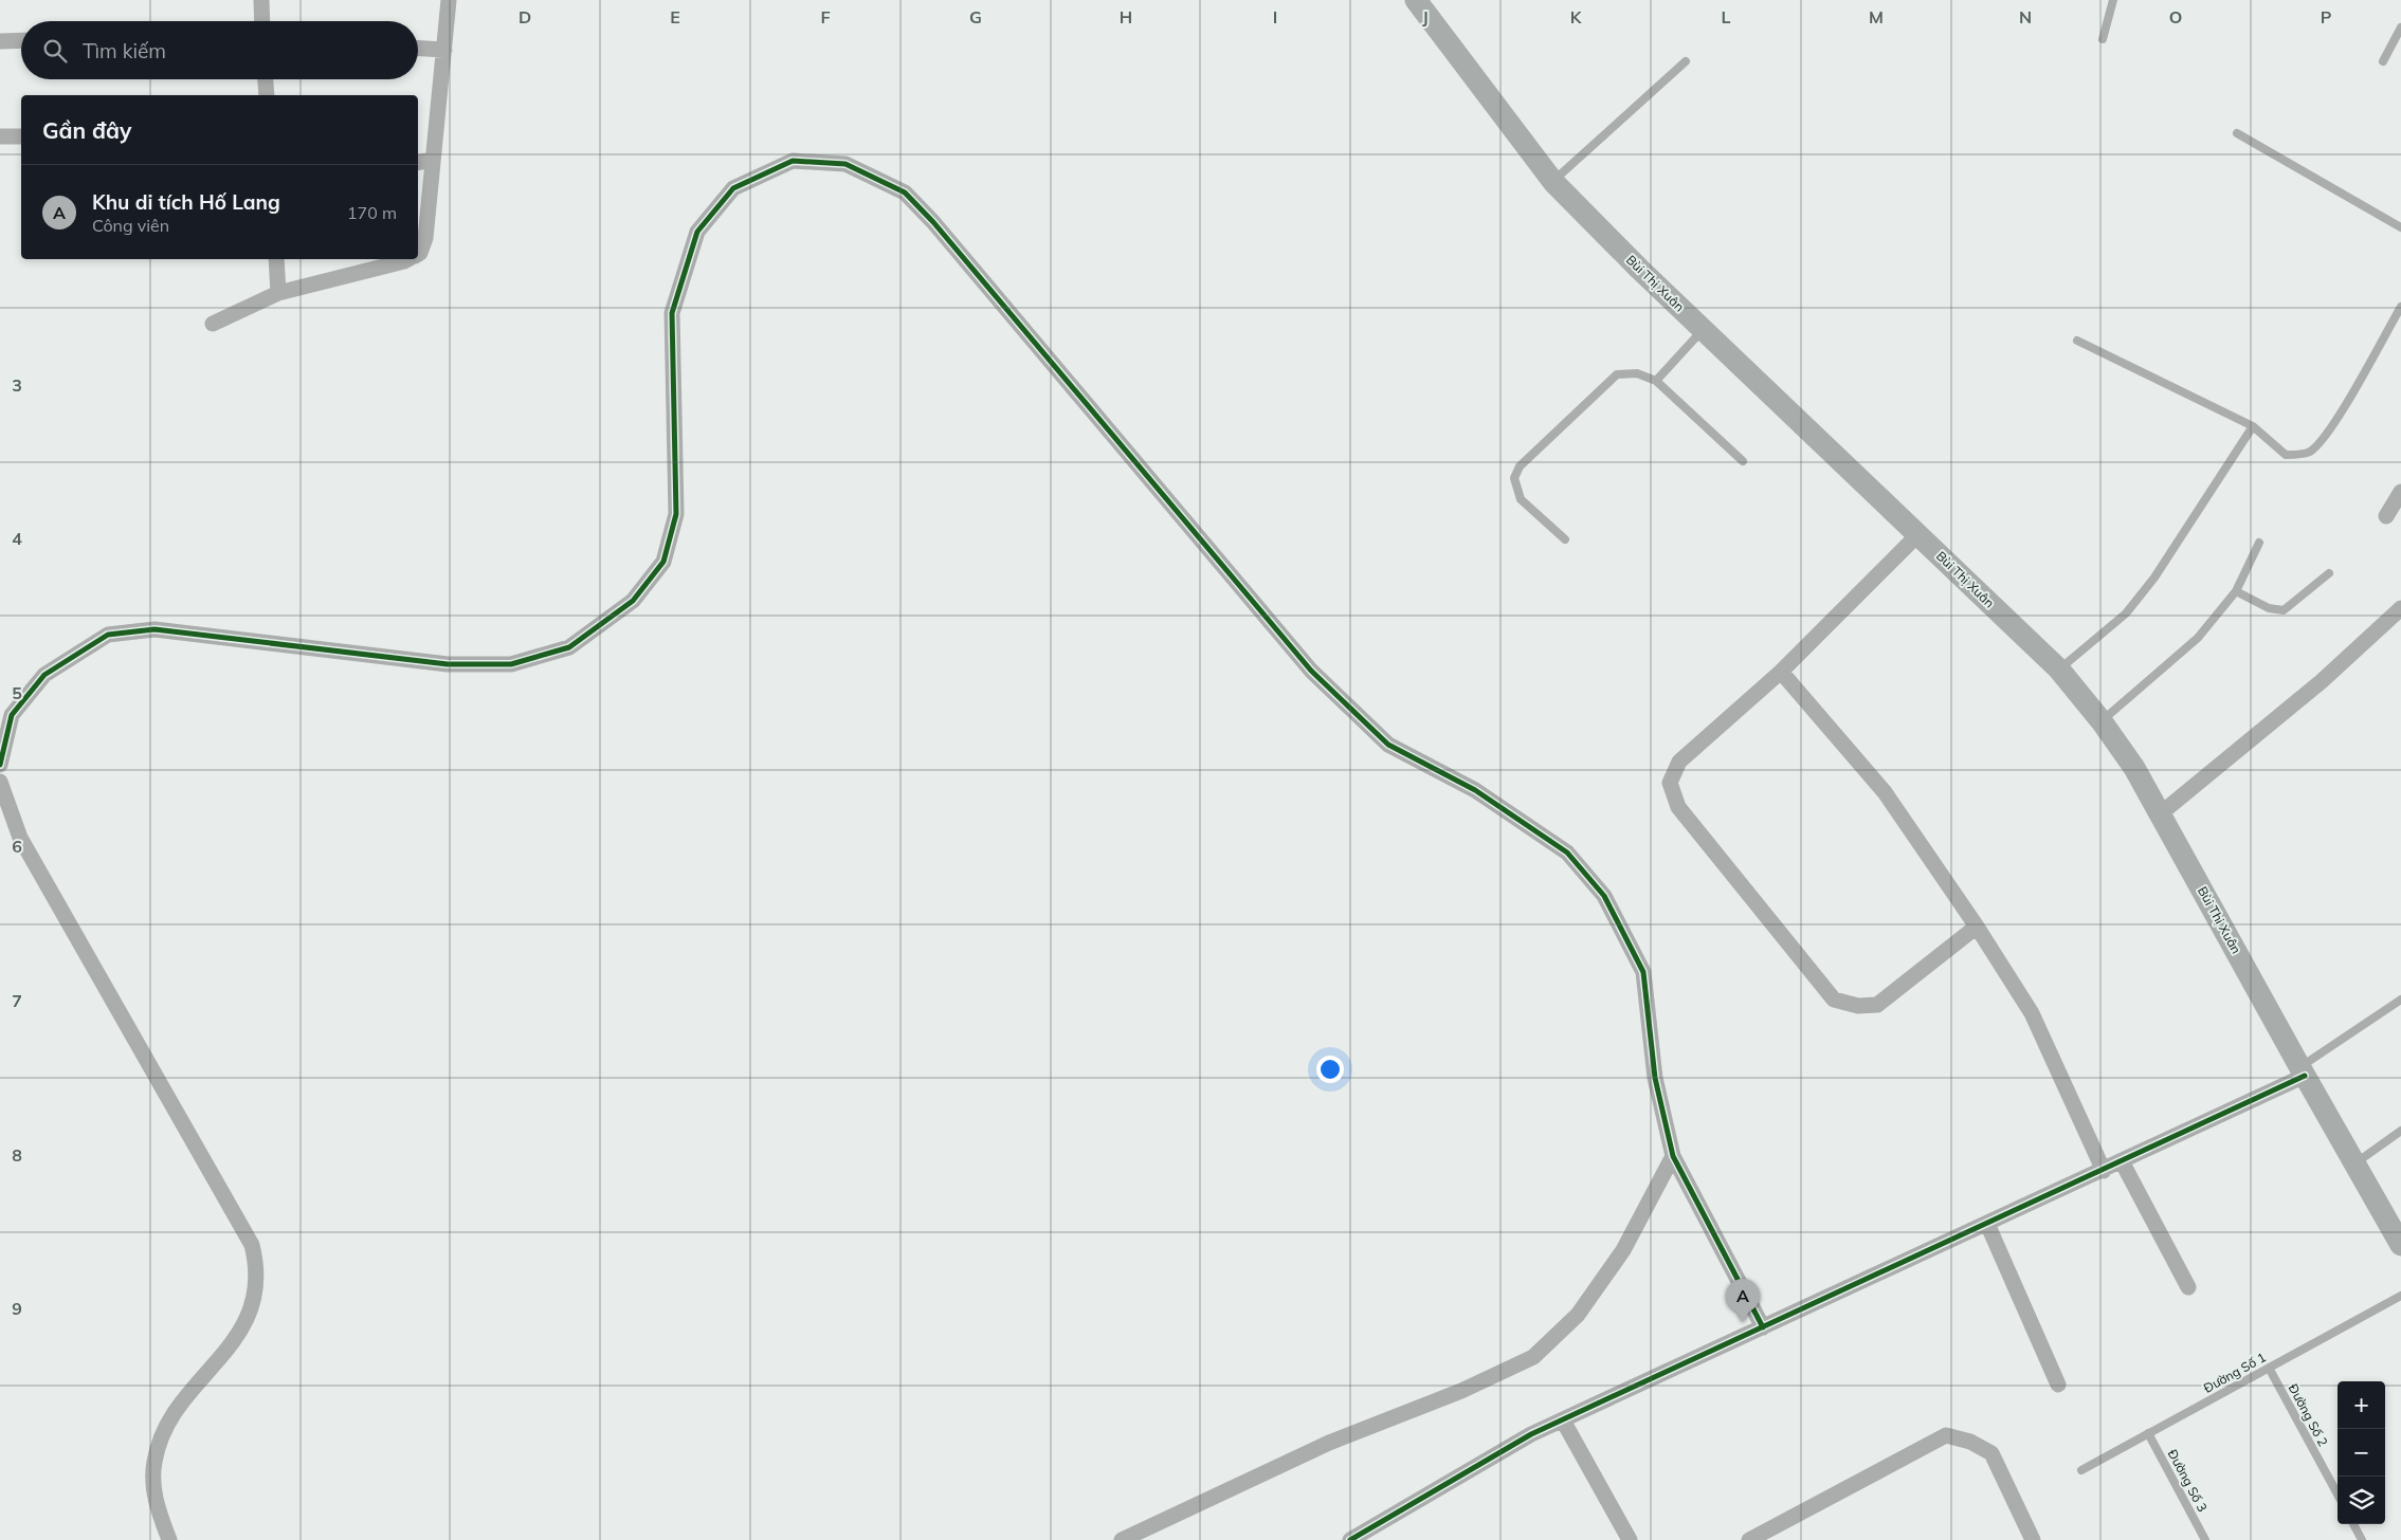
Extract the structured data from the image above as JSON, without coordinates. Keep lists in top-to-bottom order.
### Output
{
  "streets": {
    "main road": ["Bùi Thị Xuân"],
    "lane": ["Đường Số 1", "Đường Số 2", "Đường Số 3"]
  },
  "crossings": [
    ["Đường Số 1", "Đường Số 2"],
    ["Đường Số 1", "Đường Số 3"]
  ],
  "page": {
    "search": "Tìm kiếm",
    "heading": "Gần đây",
    "list": [
      {
        "mark": "A",
        "name": "Khu di tích Hố Lang",
        "note": "Công viên",
        "value": "170 m"
      }
    ],
    "pins": "A",
    "map_buttons": ["+", "−"]
  },
  "grid": {
    "columns": [
      "D",
      "E",
      "F",
      "G",
      "H",
      "I",
      "J",
      "K",
      "L",
      "M",
      "N",
      "O",
      "P"
    ],
    "rows": [
      "3",
      "4",
      "5",
      "6",
      "7",
      "8",
      "9"
    ]
  }
}
